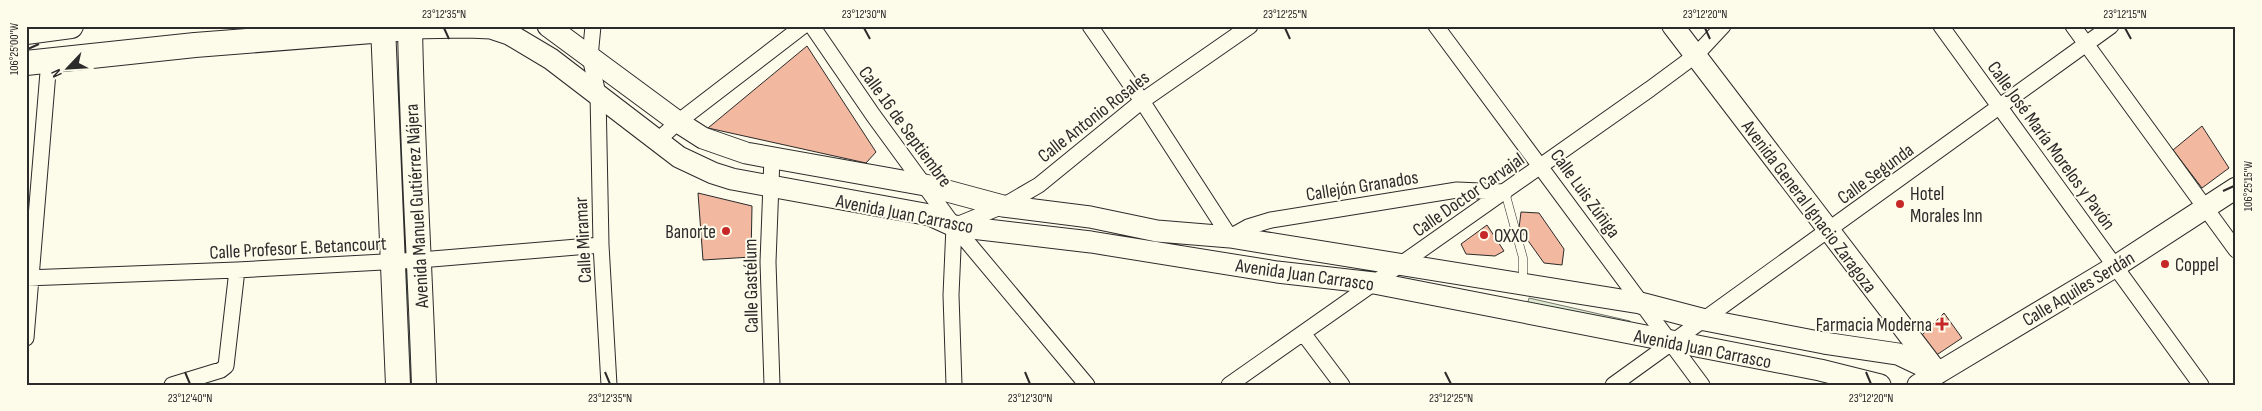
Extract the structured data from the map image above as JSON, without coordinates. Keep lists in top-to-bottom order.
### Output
{
  "streets": {
    "main road": ["Avenida Manuel Gutiérrez Nájera", "Avenida Juan Carrasco"],
    "street": [
      "Calle Antonio Rosales",
      "Calle 16 de Septiembre",
      "Calle José María Morelos y Pavón",
      "Calle Segunda",
      "Callejón Granados",
      "Calle Luis Zúñiga",
      "Calle Doctor Carvajal",
      "Avenida General Ignacio Zaragoza",
      "Calle Miramar",
      "Calle Profesor E. Betancourt",
      "Calle Gastélum",
      "Calle Aquiles Serdán"
    ]
  },
  "crossings": [
    ["Calle Antonio Rosales", "Calle 16 de Septiembre"],
    ["Calle Antonio Rosales", "Avenida Juan Carrasco"],
    ["Calle 16 de Septiembre", "Avenida Juan Carrasco"],
    ["Calle José María Morelos y Pavón", "Calle Segunda"],
    ["Calle José María Morelos y Pavón", "Calle Aquiles Serdán"],
    ["Calle Segunda", "Calle Luis Zúñiga"],
    ["Calle Segunda", "Avenida General Ignacio Zaragoza"],
    ["Calle Segunda", "Avenida Juan Carrasco"],
    ["Callejón Granados", "Calle Doctor Carvajal"],
    ["Callejón Granados", "Avenida Juan Carrasco"],
    ["Calle Luis Zúñiga", "Calle Doctor Carvajal"],
    ["Calle Luis Zúñiga", "Avenida Juan Carrasco"],
    ["Calle Doctor Carvajal", "Avenida General Ignacio Zaragoza"],
    ["Calle Doctor Carvajal", "Avenida Juan Carrasco"],
    ["Avenida Manuel Gutiérrez Nájera", "Avenida Juan Carrasco"],
    ["Avenida Manuel Gutiérrez Nájera", "Calle Profesor E. Betancourt"],
    ["Avenida General Ignacio Zaragoza", "Avenida Juan Carrasco"],
    ["Avenida General Ignacio Zaragoza", "Calle Aquiles Serdán"],
    ["Avenida Juan Carrasco", "Calle Miramar"],
    ["Avenida Juan Carrasco", "Calle Gastélum"],
    ["Avenida Juan Carrasco", "Calle Aquiles Serdán"],
    ["Calle Miramar", "Calle Profesor E. Betancourt"]
  ],
  "places": {
    "other": [
      "Hotel Morales Inn",
      "Banorte",
      "OXXO",
      "Coppel"
    ],
    "health": ["Farmacia Moderna"]
  },
  "north": "bottom left",
  "coordinates": [
    "23°12'35\"N",
    "23°12'30\"N",
    "23°12'25\"N",
    "23°12'20\"N",
    "23°12'15\"N",
    "106°25'00\"W",
    "106°25'15\"W",
    "23°12'40\"N"
  ]
}
